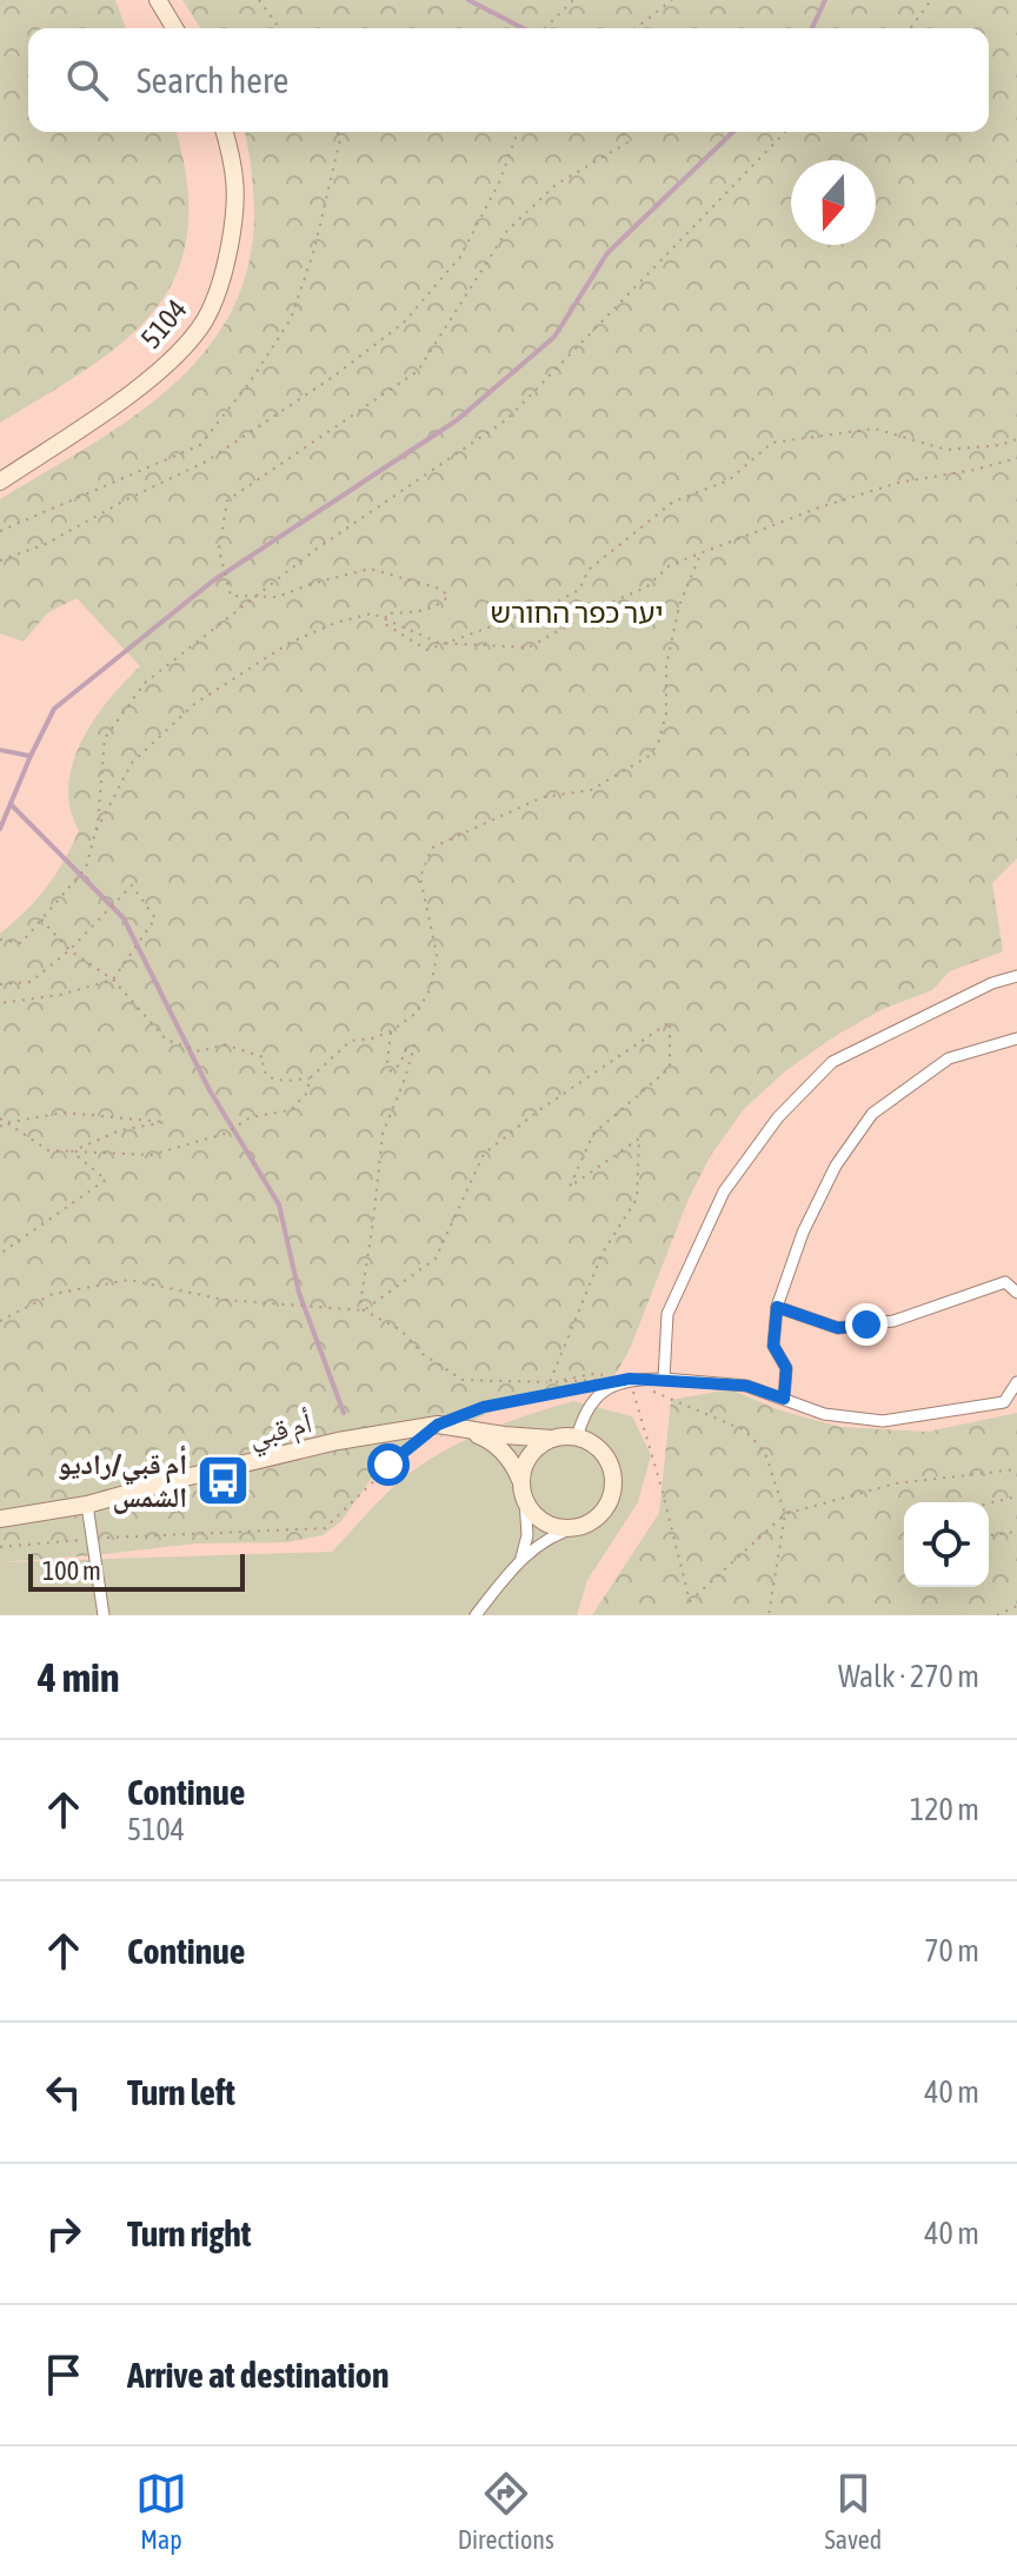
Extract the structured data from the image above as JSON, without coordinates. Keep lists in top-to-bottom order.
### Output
{
  "streets": {
    "street": ["5104", "أم قبي"]
  },
  "parks": ["יער כפר החורש"],
  "places": {
    "bus stop": ["أم قبي/راديو الشمس"]
  },
  "scale_bar": "100 m",
  "north": "bottom",
  "page": {
    "search": "Search here",
    "scale": "100 m",
    "heading": ["4 min", "Walk · 270 m"],
    "list": [
      ["Continue", "5104", "120 m"],
      ["Continue", "70 m"],
      ["Turn left", "40 m"],
      ["Turn right", "40 m"],
      "Arrive at destination"
    ],
    "nav": ["Map", "Directions", "Saved"]
  }
}
